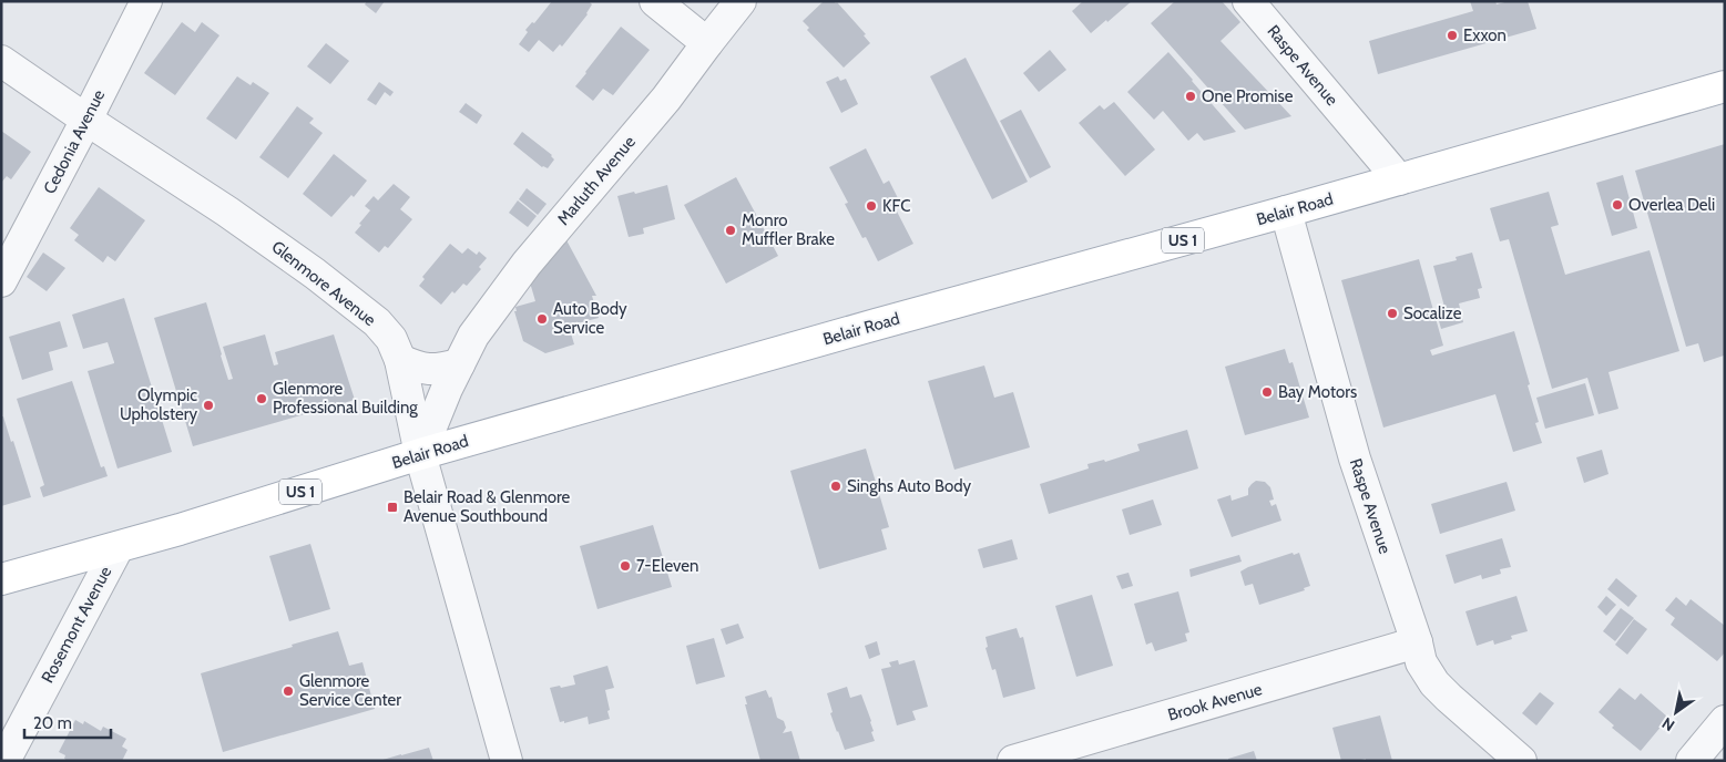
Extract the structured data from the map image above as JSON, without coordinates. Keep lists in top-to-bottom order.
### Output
{
  "streets": {
    "main road": ["Belair Road", "US 1"],
    "street": [
      "Raspe Avenue",
      "Cedonia Avenue",
      "Marluth Avenue",
      "Glenmore Avenue",
      "Rosemont Avenue",
      "Brook Avenue"
    ]
  },
  "crossings": [
    ["Raspe Avenue", "Belair Road"],
    ["Raspe Avenue", "Brook Avenue"],
    ["Cedonia Avenue", "Glenmore Avenue"],
    ["Marluth Avenue", "Belair Road"],
    ["Marluth Avenue", "Glenmore Avenue"],
    ["Belair Road", "Glenmore Avenue"],
    ["Belair Road", "Rosemont Avenue"]
  ],
  "places": {
    "other": [
      "Exxon",
      "One Promise",
      "Overlea Deli",
      "KFC",
      "Monro Muffler Brake",
      "Socalize",
      "Auto Body Service",
      "Bay Motors",
      "Glenmore Professional Building",
      "Olympic Upholstery",
      "Singhs Auto Body",
      "7-Eleven",
      "Glenmore Service Center"
    ],
    "transit": ["Belair Road & Glenmore Avenue Southbound"]
  },
  "scale_bar": "20 m",
  "north": "bottom left"
}
